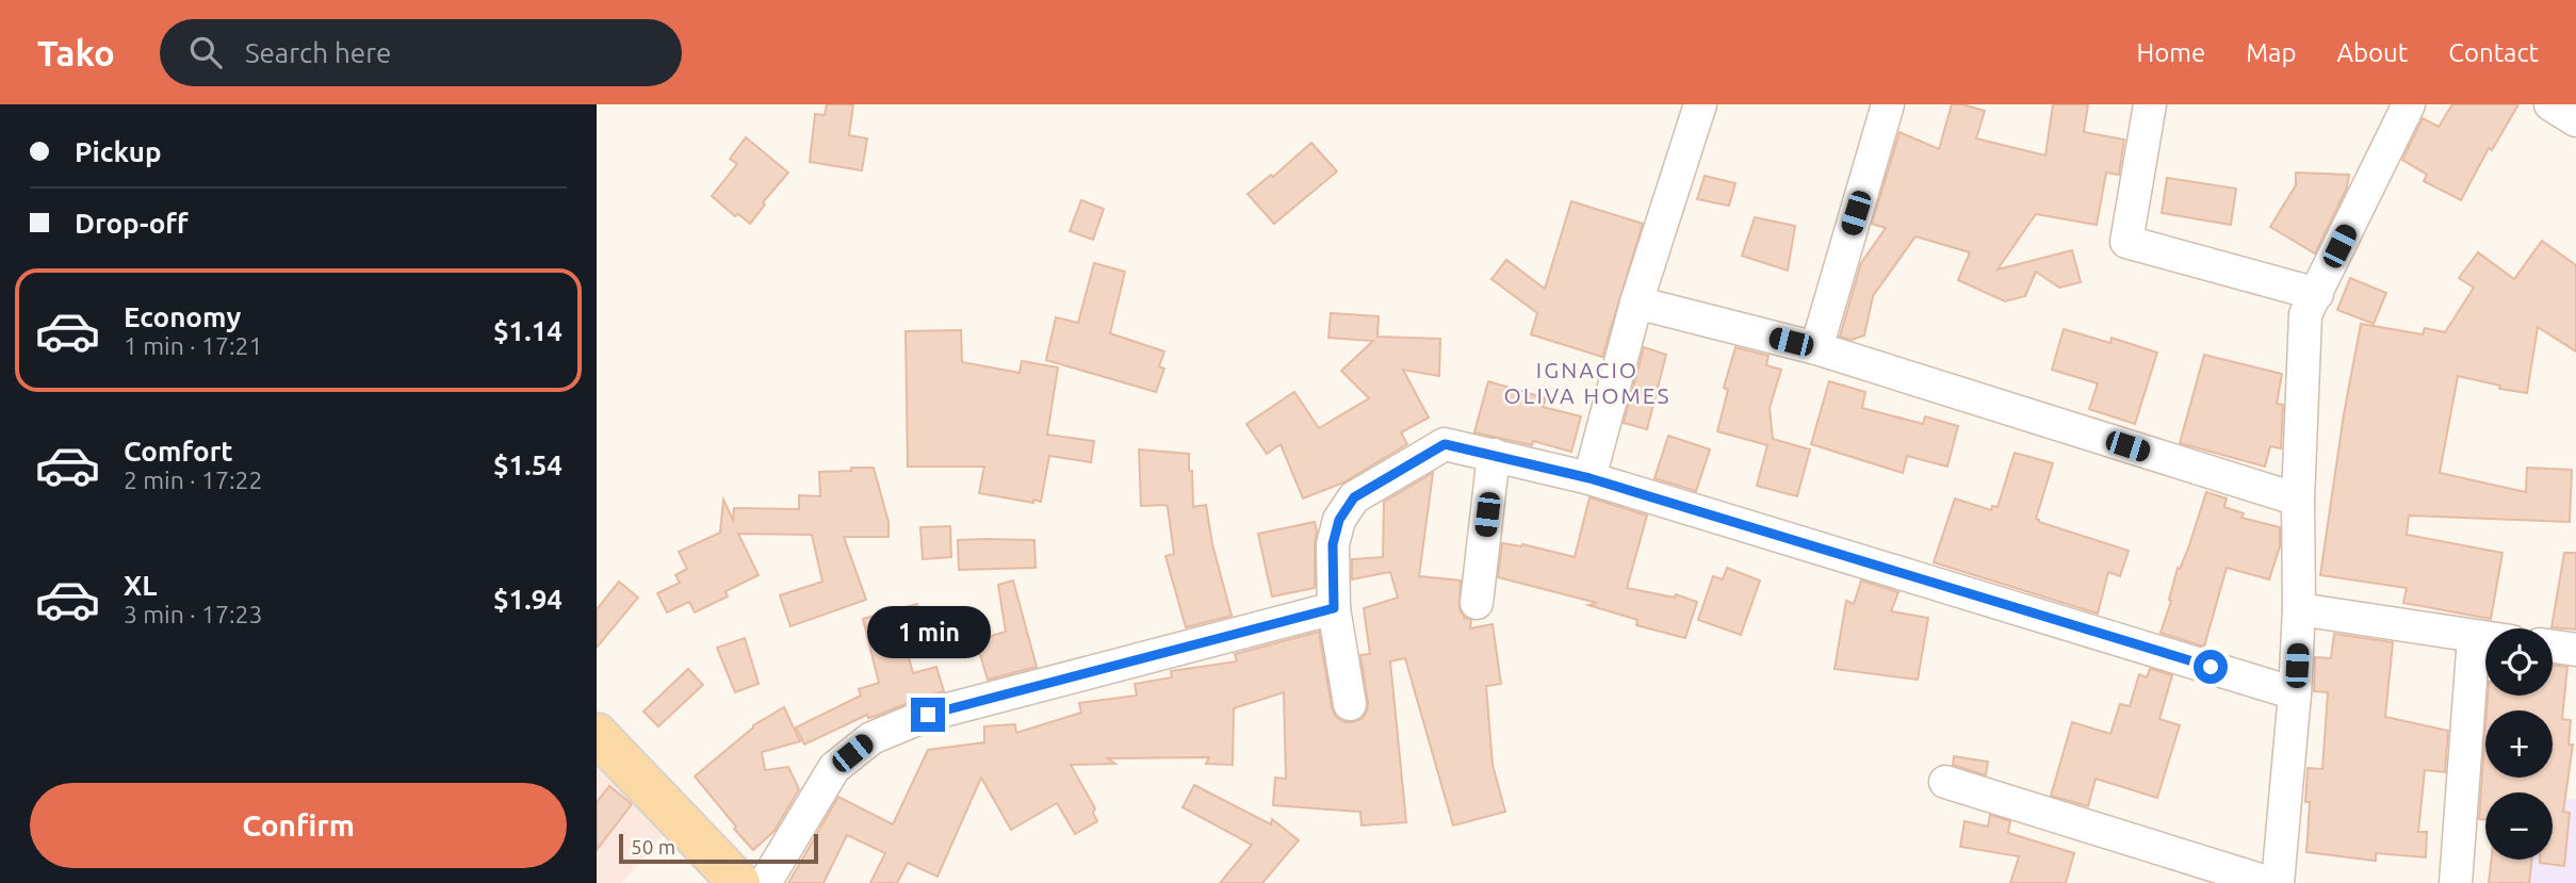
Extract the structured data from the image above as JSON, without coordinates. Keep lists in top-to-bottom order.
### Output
{
  "districts": ["IGNACIO OLIVA HOMES"],
  "scale_bar": "50 m",
  "page": {
    "header": "Tako",
    "search": "Search here",
    "nav": [
      "Home",
      "Map",
      "About",
      "Contact"
    ],
    "banner": ["Pickup", "Drop-off"],
    "list": [
      {
        "name": "Economy",
        "note": "1 min · 17:21",
        "value": "$1.14"
      },
      {
        "name": "Comfort",
        "note": "2 min · 17:22",
        "value": "$1.54"
      },
      {
        "name": "XL",
        "note": "3 min · 17:23",
        "value": "$1.94"
      }
    ],
    "bubble": "1 min",
    "map_buttons": ["+", "−"],
    "buttons": "Confirm",
    "scale": "50 m"
  }
}
